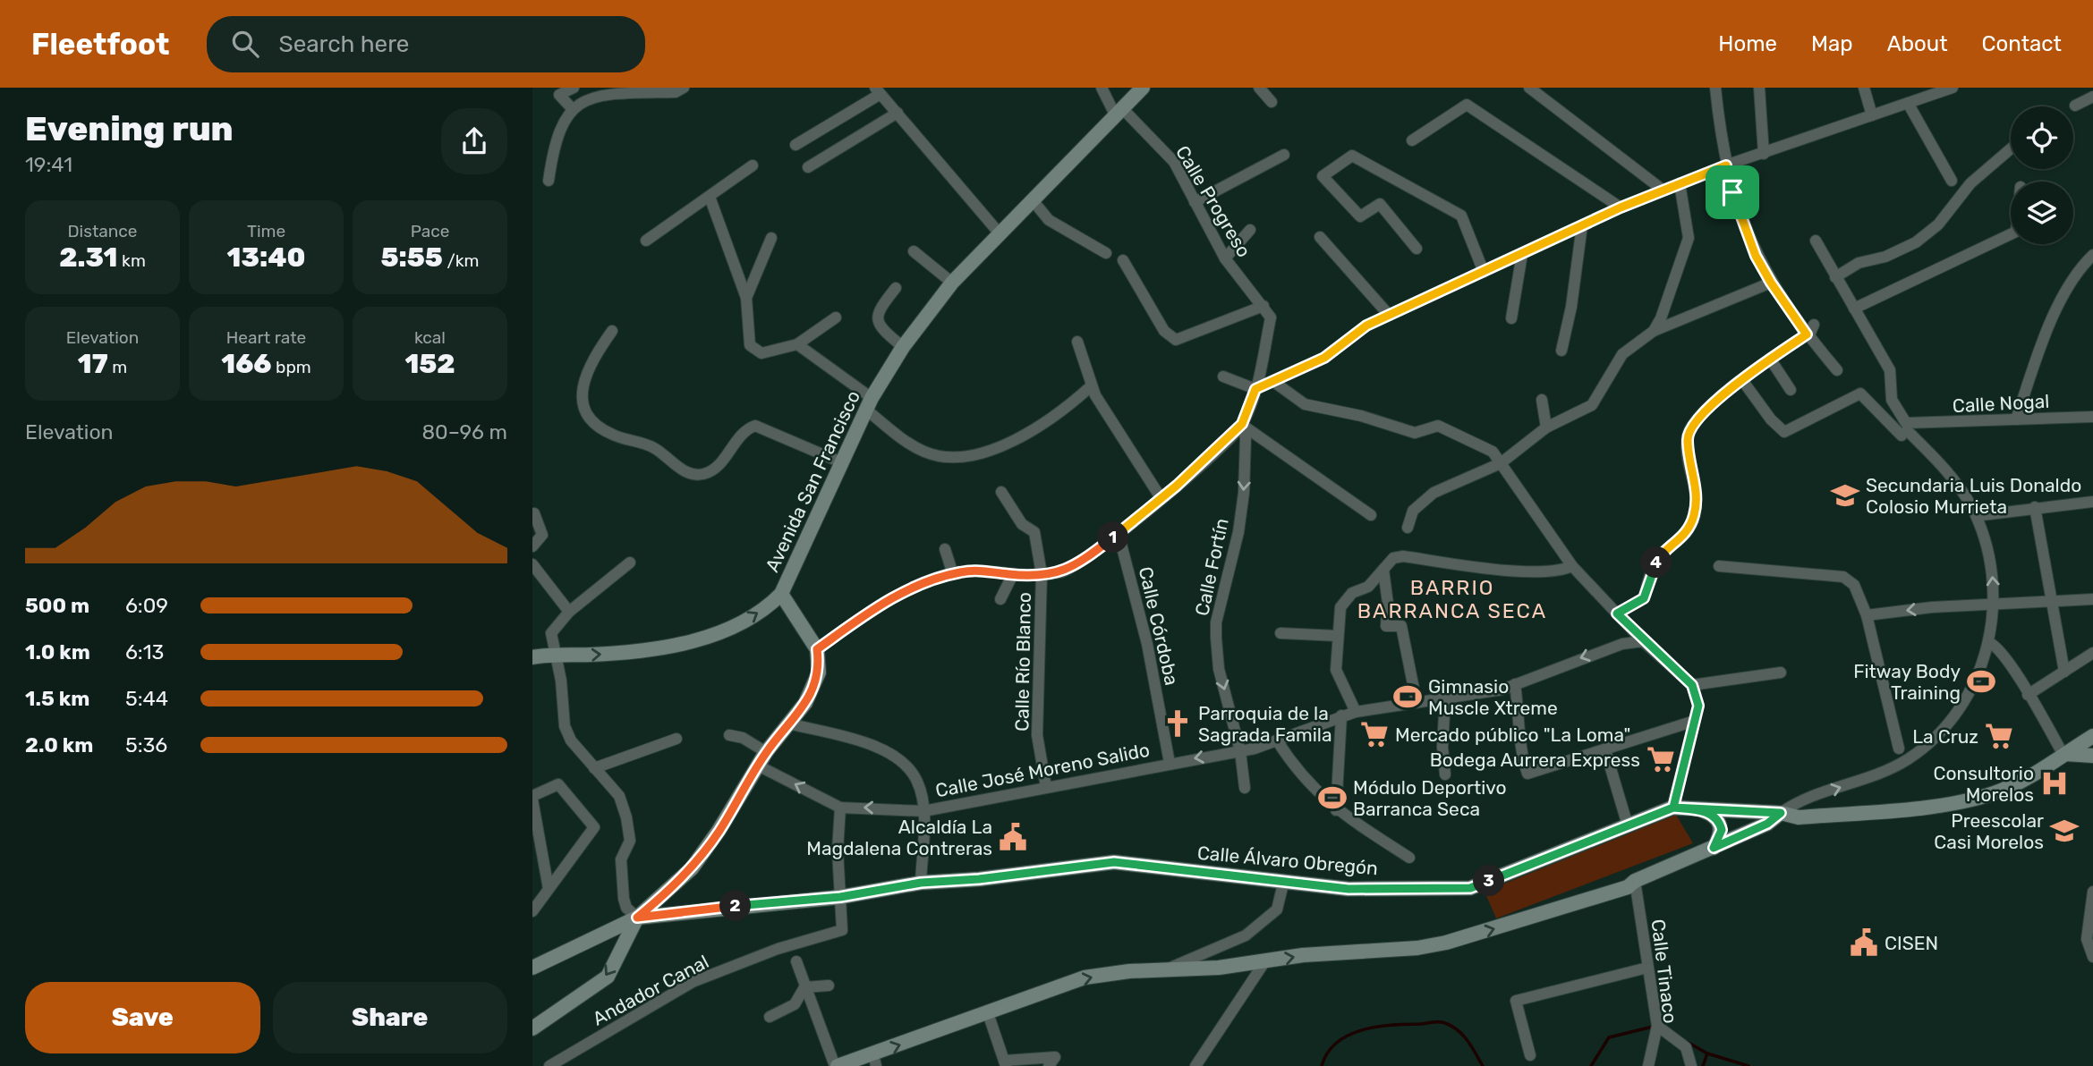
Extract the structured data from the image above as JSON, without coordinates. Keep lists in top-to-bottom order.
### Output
{
  "streets": {
    "street": [
      "Calle Progreso",
      "Calle Nogal",
      "Avenida San Francisco",
      "Calle Fortín",
      "Calle Córdoba",
      "Calle Río Blanco",
      "Calle José Moreno Salido",
      "Calle Álvaro Obregón",
      "Calle Tinaco",
      "Andador Canal"
    ]
  },
  "crossings": [
    ["Calle Progreso", "Avenida San Francisco"],
    ["Calle Fortín", "Calle José Moreno Salido"],
    ["Calle Córdoba", "Calle José Moreno Salido"],
    ["Calle Río Blanco", "Calle José Moreno Salido"],
    ["Calle Álvaro Obregón", "Andador Canal"]
  ],
  "one_way": ["Calle Fortín"],
  "districts": ["BARRIO BARRANCA SECA"],
  "places": {
    "school or university": ["Secundaria Luis Donaldo Colosio Murrieta", "Preescolar Casi Morelos"],
    "sports": ["Fitway Body Training", "Gimnasio Muscle Xtreme", "Módulo Deportivo Barranca Seca"],
    "church": ["Parroquia de la Sagrada Famila"],
    "supermarket": ["Mercado público \"La Loma\"", "La Cruz", "Bodega Aurrera Express"],
    "hospital": ["Consultorio Morelos"],
    "public building": ["Alcaldía La Magdalena Contreras", "CISEN"]
  },
  "page": {
    "header": "Fleetfoot",
    "search": "Search here",
    "nav": [
      "Home",
      "Map",
      "About",
      "Contact"
    ],
    "heading": ["Evening run", "19:41"],
    "stats": [
      ["Distance", "2.31 km"],
      ["Time", "13:40"],
      ["Pace", "5:55 /km"],
      ["Elevation", "17 m"],
      ["Heart rate", "166 bpm"],
      ["kcal", "152"]
    ],
    "chart": ["Elevation", "80–96 m"],
    "pins": [
      "1",
      "4",
      "3",
      "2"
    ],
    "list": [
      {
        "name": "500 m",
        "note": "6:09"
      },
      {
        "name": "1.0 km",
        "note": "6:13"
      },
      {
        "name": "1.5 km",
        "note": "5:44"
      },
      {
        "name": "2.0 km",
        "note": "5:36"
      }
    ],
    "buttons": ["Save", "Share"]
  }
}
